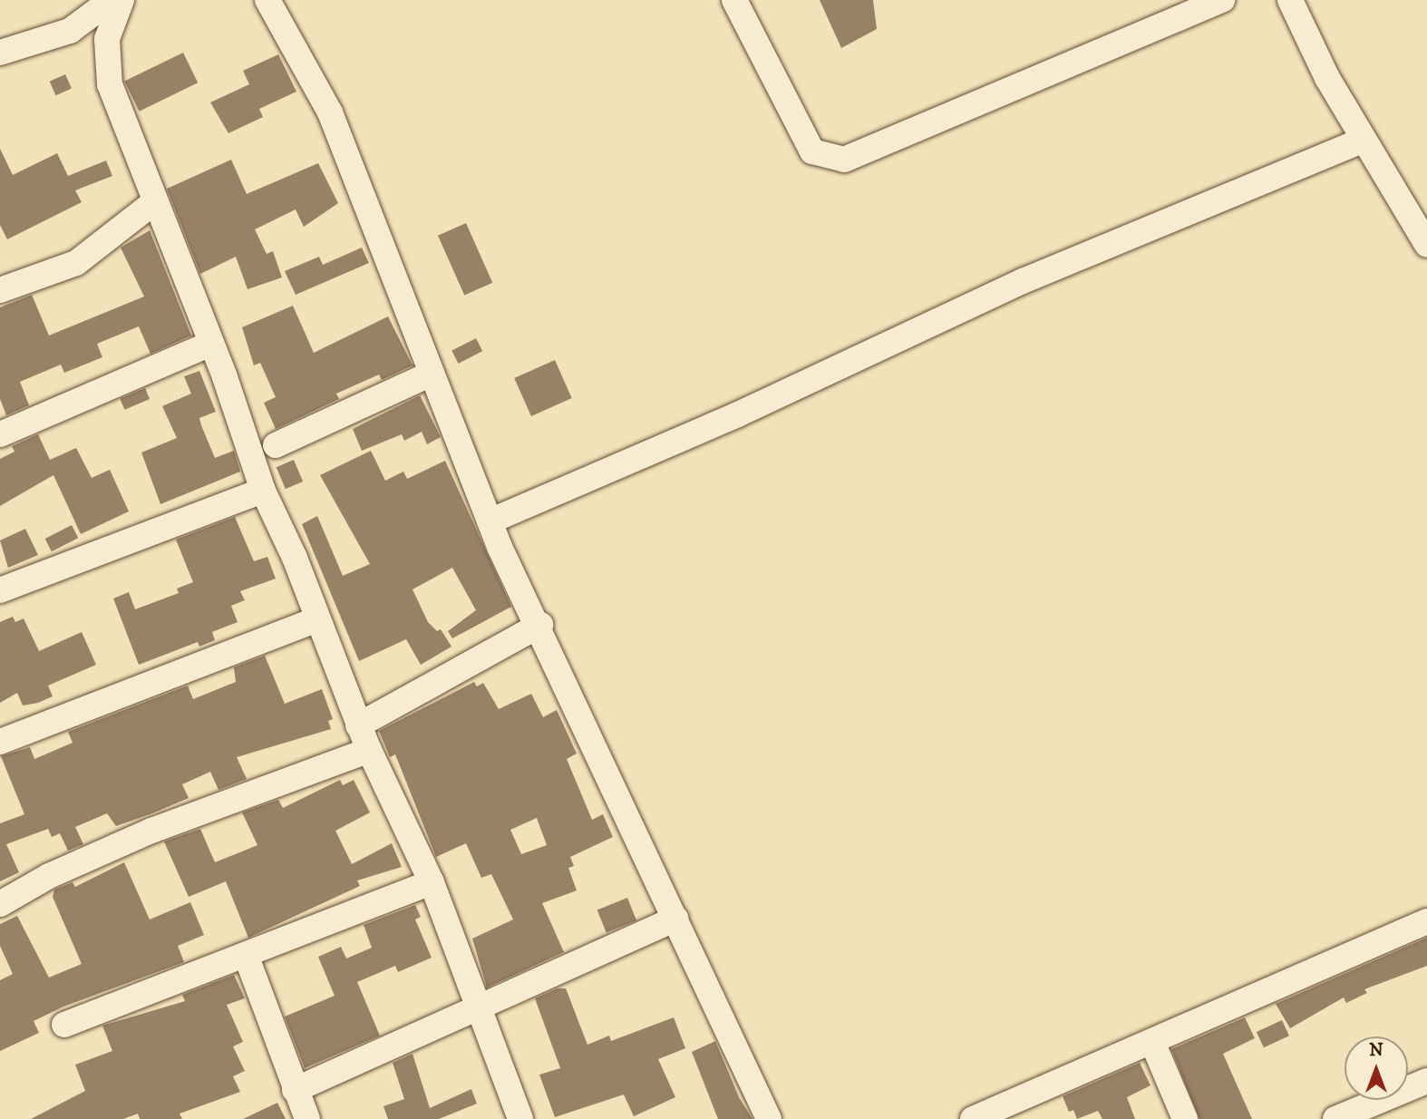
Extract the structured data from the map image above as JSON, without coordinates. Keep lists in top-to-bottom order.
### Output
{
  "north": "top"
}
